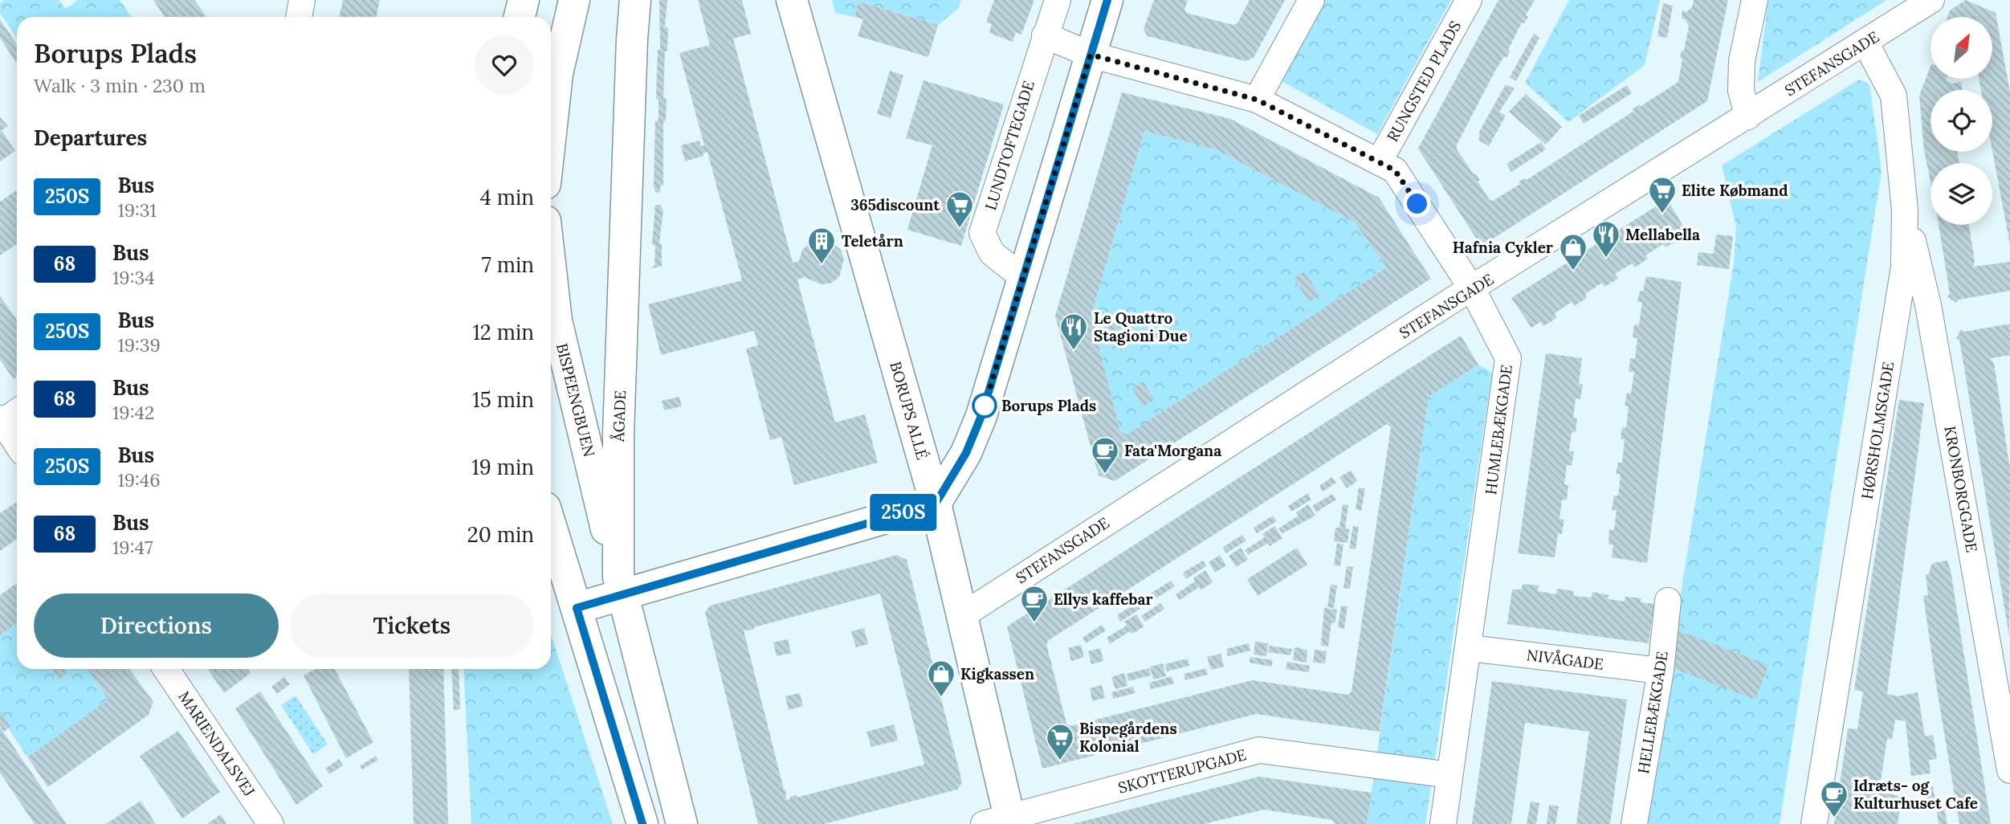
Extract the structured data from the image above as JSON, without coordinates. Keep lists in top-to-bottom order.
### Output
{
  "streets": {
    "street": [
      "STEFANSGADE",
      "RUNGSTED PLADS",
      "LUNDTOFTEGADE",
      "BISPEENGBUEN",
      "BORUPS ALLÉ",
      "ÅGADE",
      "HUMLEBÆKGADE",
      "HØRSHOLMSGADE",
      "KRONBORGGADE",
      "NIVÅGADE",
      "HELLEBÆKGADE",
      "MARIENDALSVEJ",
      "SKOTTERUPGADE"
    ]
  },
  "crossings": [
    ["STEFANSGADE", "BORUPS ALLÉ"],
    ["STEFANSGADE", "HUMLEBÆKGADE"],
    ["STEFANSGADE", "HØRSHOLMSGADE"],
    ["RUNGSTED PLADS", "HUMLEBÆKGADE"],
    ["LUNDTOFTEGADE", "HUMLEBÆKGADE"],
    ["BISPEENGBUEN", "ÅGADE"],
    ["BORUPS ALLÉ", "SKOTTERUPGADE"],
    ["HUMLEBÆKGADE", "NIVÅGADE"],
    ["HUMLEBÆKGADE", "SKOTTERUPGADE"],
    ["HØRSHOLMSGADE", "KRONBORGGADE"],
    ["NIVÅGADE", "HELLEBÆKGADE"]
  ],
  "places": {
    "supermarket": ["Elite Købmand", "365discount", "Bispegårdens Kolonial"],
    "restaurant": ["Mellabella", "Le Quattro Stagioni Due"],
    "building": ["Teletårn"],
    "shop": ["Hafnia Cykler", "Kigkassen"],
    "other": ["Borups Plads"],
    "cafe": ["Fata'Morgana", "Ellys kaffebar", "Idræts- og Kulturhuset Cafe"]
  },
  "lines": ["bus line 250S"],
  "north": "top right",
  "page": {
    "on_map": "250S",
    "heading": [
      ["Borups Plads", "Walk · 3 min · 230 m"],
      "Departures"
    ],
    "list": [
      {
        "mark": "250S",
        "name": "Bus",
        "note": "19:31",
        "value": "4 min"
      },
      {
        "mark": "68",
        "name": "Bus",
        "note": "19:34",
        "value": "7 min"
      },
      {
        "mark": "250S",
        "name": "Bus",
        "note": "19:39",
        "value": "12 min"
      },
      {
        "mark": "68",
        "name": "Bus",
        "note": "19:42",
        "value": "15 min"
      },
      {
        "mark": "250S",
        "name": "Bus",
        "note": "19:46",
        "value": "19 min"
      },
      {
        "mark": "68",
        "name": "Bus",
        "note": "19:47",
        "value": "20 min"
      }
    ],
    "buttons": ["Directions", "Tickets"]
  }
}
